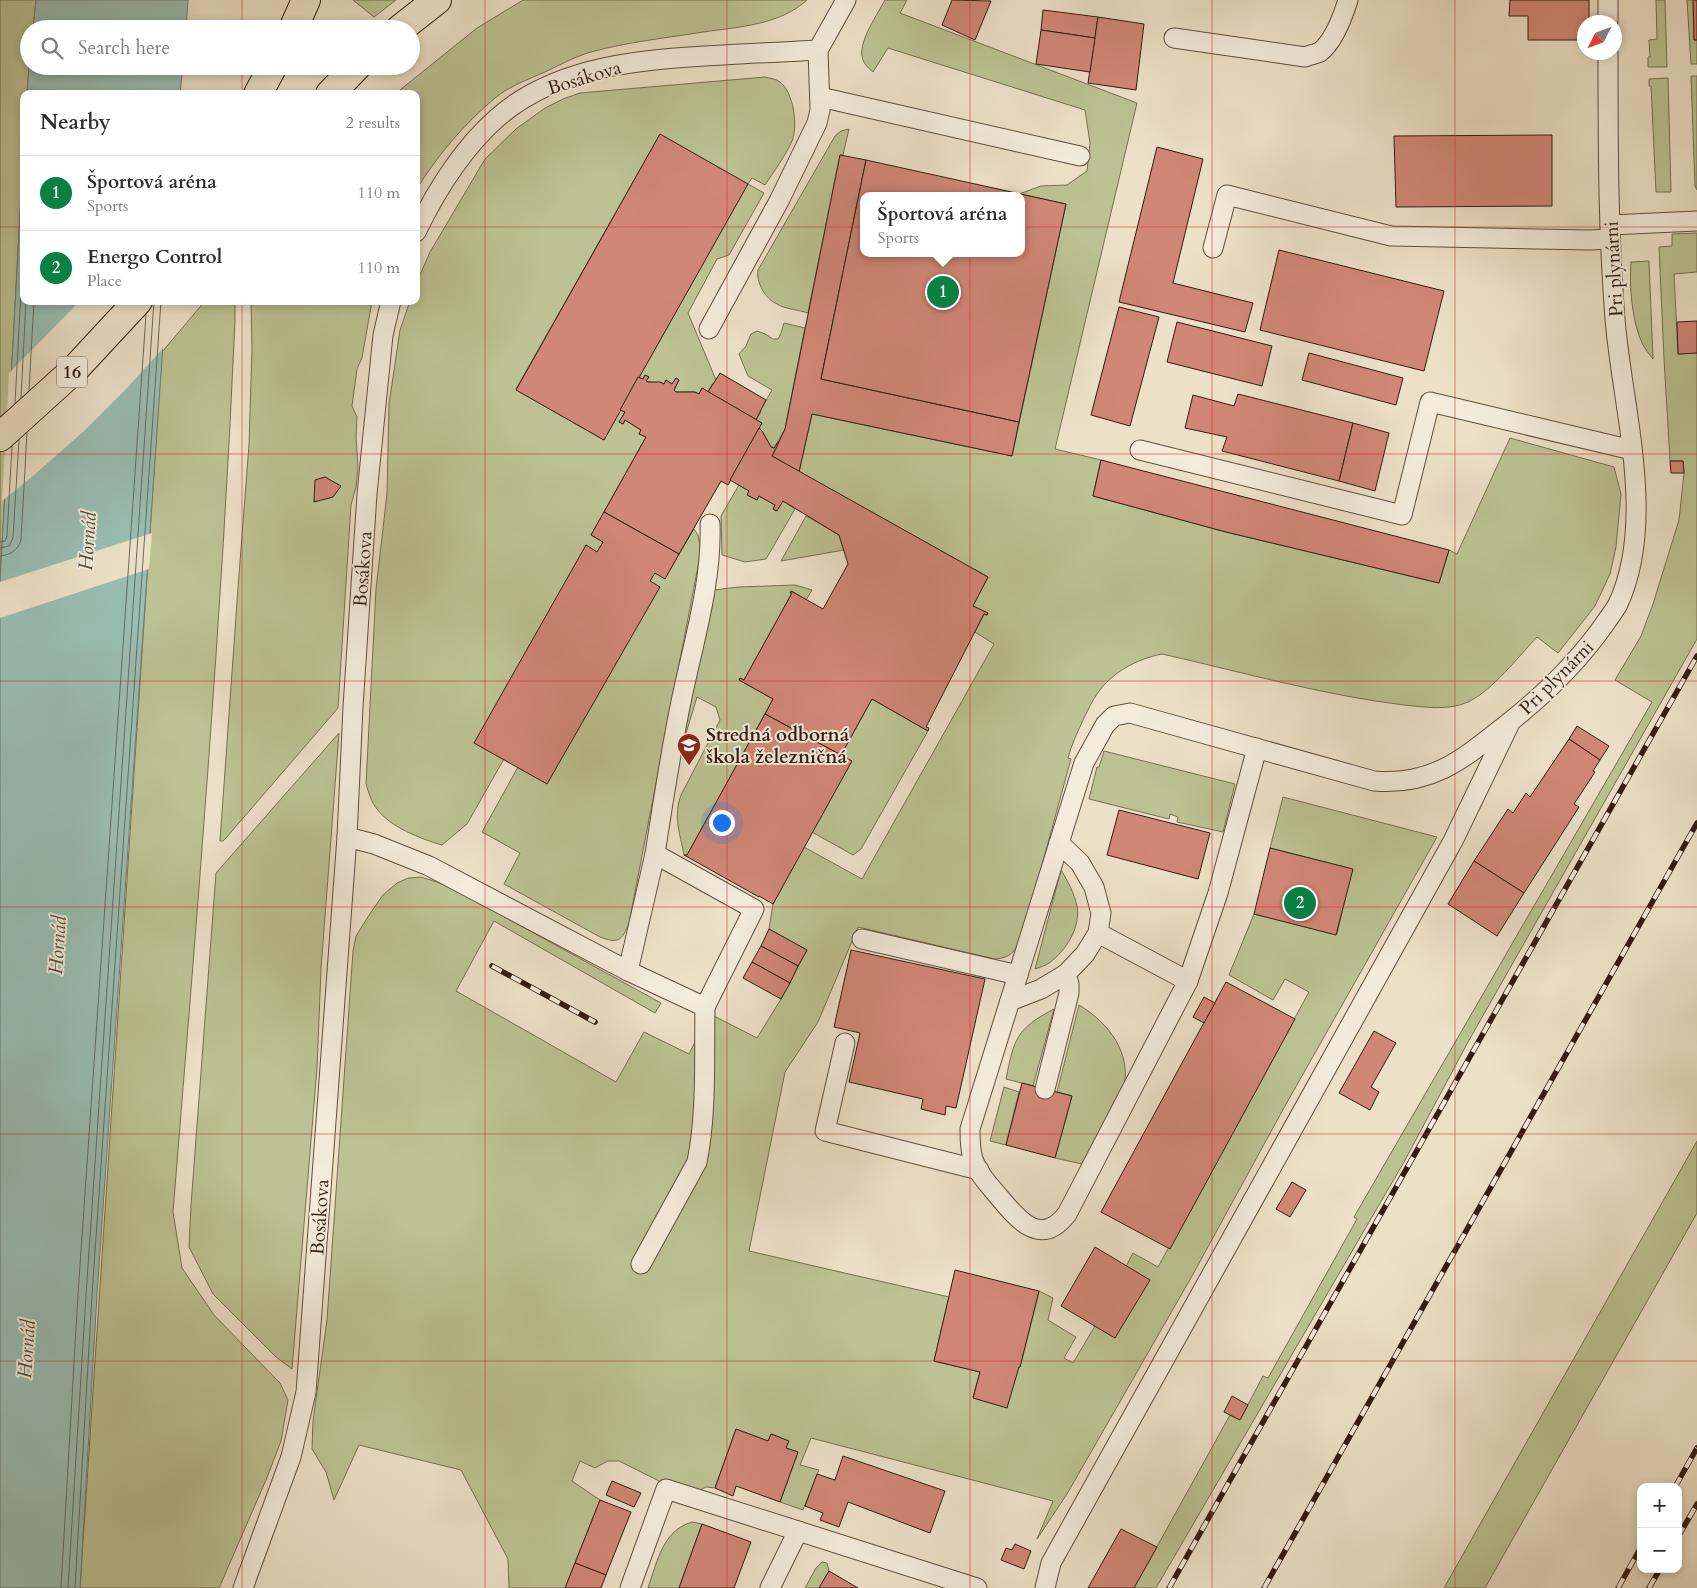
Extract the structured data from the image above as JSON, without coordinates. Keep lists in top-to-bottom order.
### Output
{
  "streets": {
    "highway": ["16"],
    "lane": ["Bosákova", "Pri plynárni"]
  },
  "water": ["Hornád"],
  "places": {
    "school or university": ["Stredná odborná škola železničná"]
  },
  "north": "bottom left",
  "page": {
    "search": "Search here",
    "heading": ["Nearby", "2 results"],
    "list": [
      {
        "mark": "1",
        "name": "Športová aréna",
        "note": "Sports",
        "value": "110 m"
      },
      {
        "mark": "2",
        "name": "Energo Control",
        "note": "Place",
        "value": "110 m"
      }
    ],
    "popup": ["Športová aréna", "Sports"],
    "pins": ["1", "2"],
    "map_buttons": ["+", "−"]
  }
}
